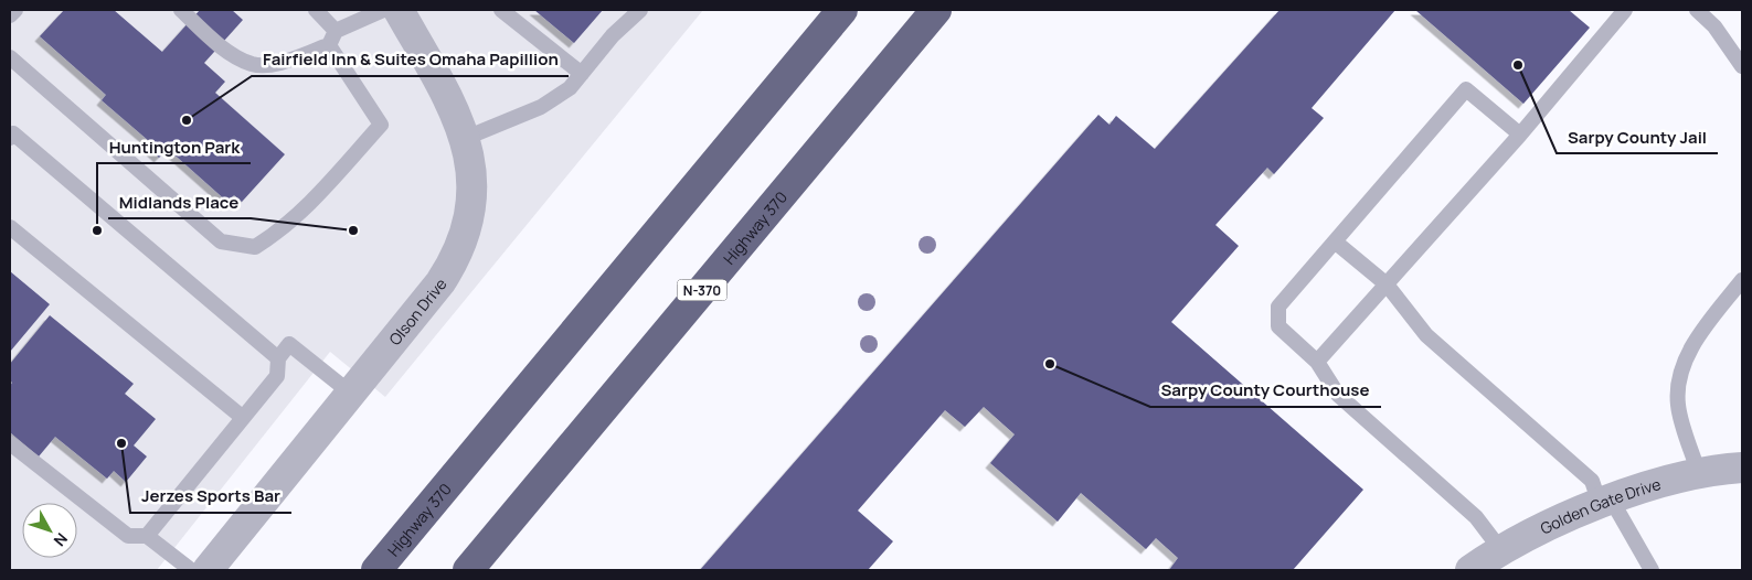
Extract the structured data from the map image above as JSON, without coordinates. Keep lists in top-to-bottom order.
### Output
{
  "streets": {
    "highway": ["Highway 370", "N-370"],
    "street": ["Olson Drive", "Golden Gate Drive"]
  },
  "places": [
    "Sarpy County Jail",
    "Fairfield Inn & Suites Omaha Papillion",
    "Huntington Park",
    "Midlands Place",
    "Sarpy County Courthouse",
    "Jerzes Sports Bar"
  ],
  "north": "bottom right"
}
